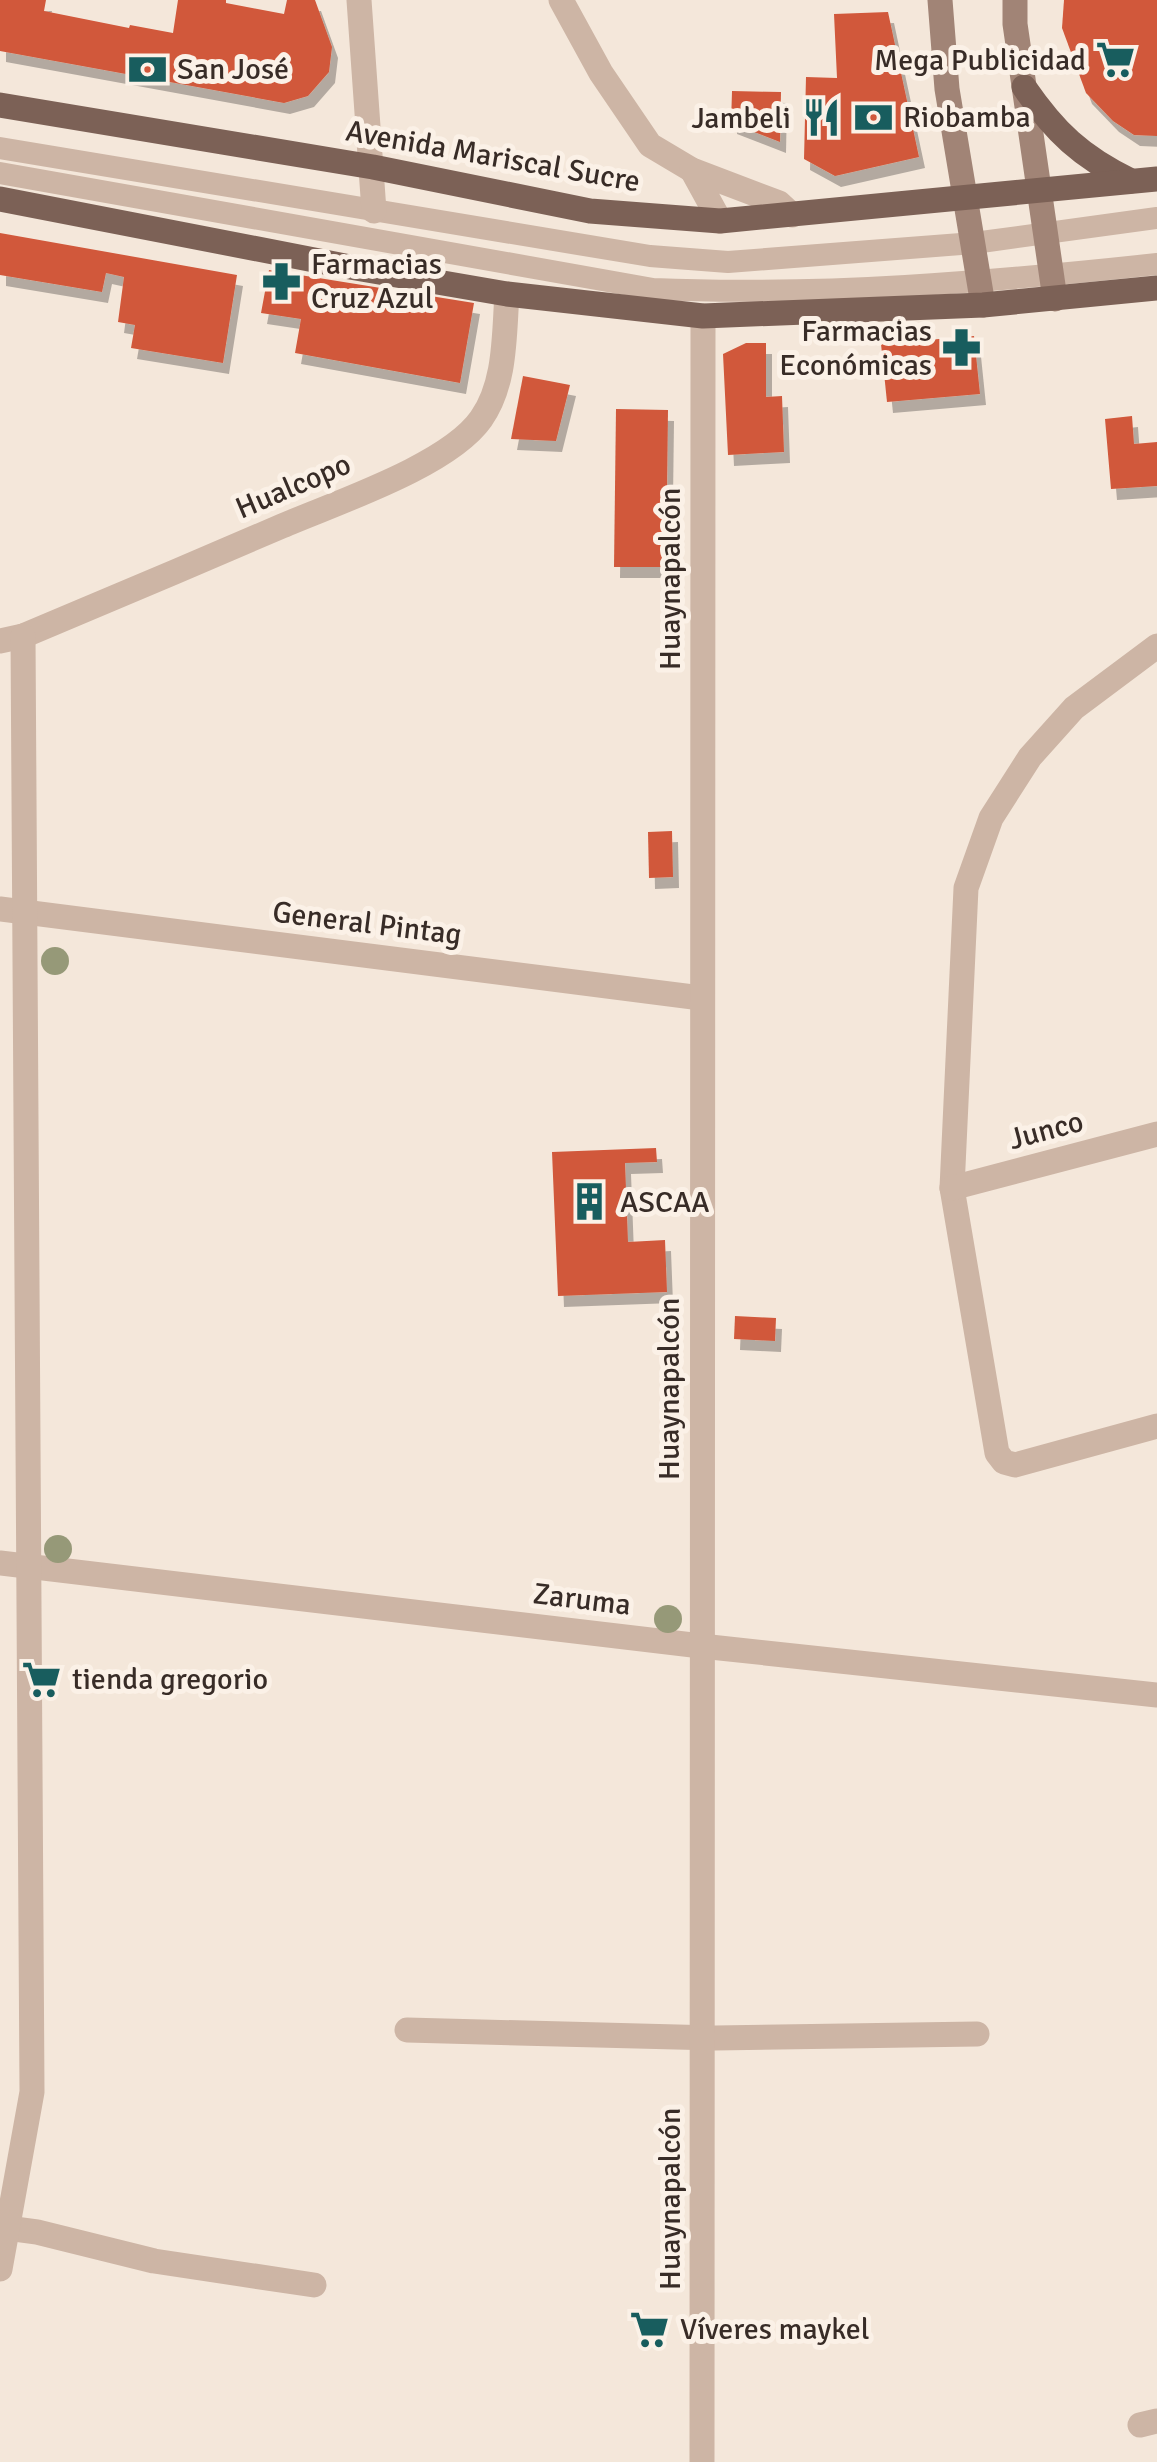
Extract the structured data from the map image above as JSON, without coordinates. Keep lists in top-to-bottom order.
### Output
{
  "streets": {
    "main road": ["Avenida Mariscal Sucre"],
    "street": [
      "Hualcopo",
      "Huaynapalcón",
      "General Pintag",
      "Junco",
      "Zaruma"
    ]
  },
  "crossings": [
    ["Huaynapalcón", "General Pintag"],
    ["Huaynapalcón", "Zaruma"]
  ],
  "places": {
    "supermarket": ["Mega Publicidad", "tienda gregorio", "Víveres maykel"],
    "bank": ["San José", "Riobamba"],
    "restaurant": ["Jambeli"],
    "pharmacy": ["Farmacias Cruz Azul", "Farmacias Económicas"],
    "building": ["ASCAA"]
  }
}
